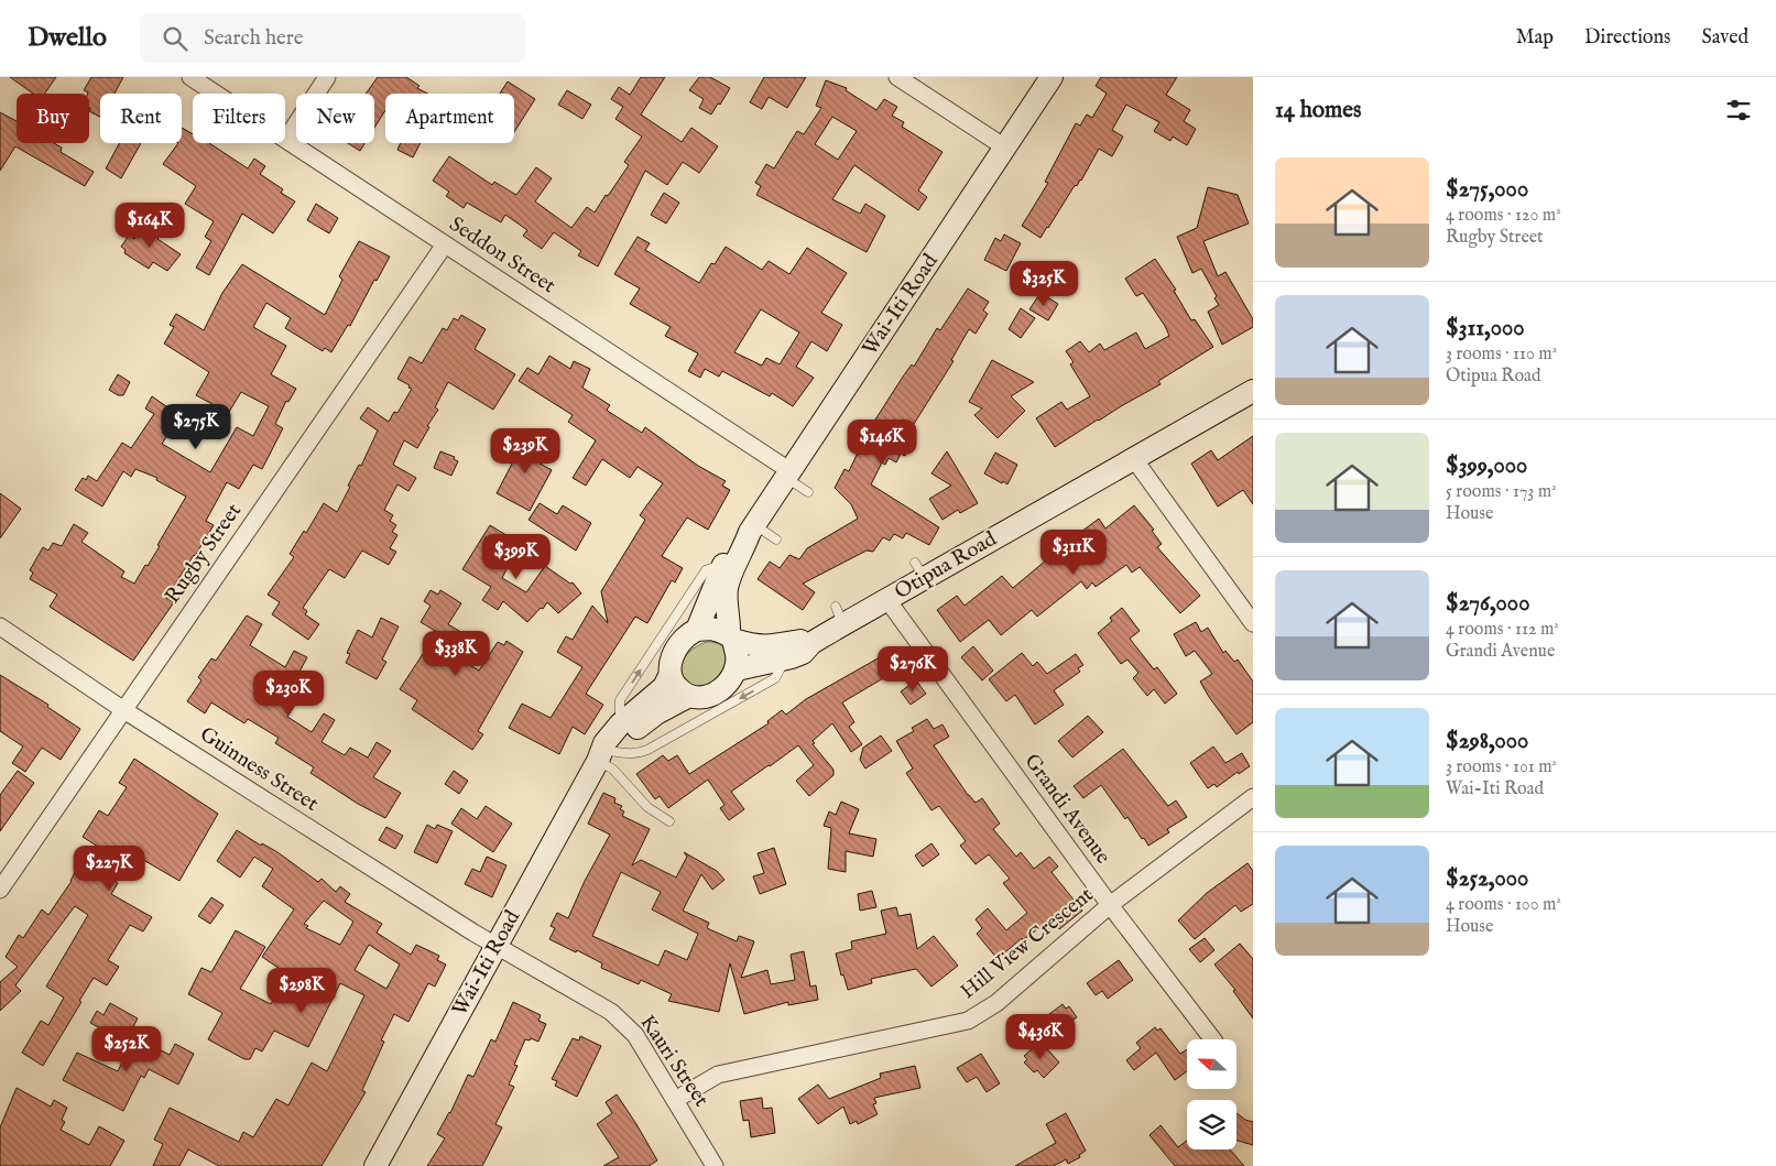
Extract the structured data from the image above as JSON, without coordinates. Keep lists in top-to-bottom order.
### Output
{
  "streets": {
    "street": [
      "Seddon Street",
      "Wai-Iti Road",
      "Rugby Street",
      "Otipua Road",
      "Guinness Street",
      "Grandi Avenue",
      "Hill View Crescent",
      "Kauri Street"
    ]
  },
  "crossings": [
    ["Seddon Street", "Wai-Iti Road"],
    ["Seddon Street", "Rugby Street"],
    ["Wai-Iti Road", "Otipua Road"],
    ["Wai-Iti Road", "Guinness Street"],
    ["Wai-Iti Road", "Kauri Street"],
    ["Rugby Street", "Guinness Street"],
    ["Otipua Road", "Grandi Avenue"],
    ["Guinness Street", "Kauri Street"],
    ["Grandi Avenue", "Hill View Crescent"],
    ["Hill View Crescent", "Kauri Street"]
  ],
  "north": "left",
  "page": {
    "header": "Dwello",
    "search": "Search here",
    "nav": ["Map", "Directions", "Saved"],
    "heading": "14 homes",
    "chip": [
      "Buy",
      "Rent",
      "Filters",
      "New",
      "Apartment"
    ],
    "list": [
      {
        "name": "$275,000",
        "note": "4 rooms · 120 m² · Rugby Street"
      },
      {
        "name": "$311,000",
        "note": "3 rooms · 110 m² · Otipua Road"
      },
      {
        "name": "$399,000",
        "note": "5 rooms · 173 m² · House"
      },
      {
        "name": "$276,000",
        "note": "4 rooms · 112 m² · Grandi Avenue"
      },
      {
        "name": "$298,000",
        "note": "3 rooms · 101 m² · Wai-Iti Road"
      },
      {
        "name": "$252,000",
        "note": "4 rooms · 100 m² · House"
      }
    ],
    "price": [
      "$164K",
      "$325K",
      "$275K",
      "$146K",
      "$239K",
      "$311K",
      "$399K",
      "$338K",
      "$276K",
      "$230K",
      "$227K",
      "$298K",
      "$436K",
      "$252K"
    ]
  }
}
